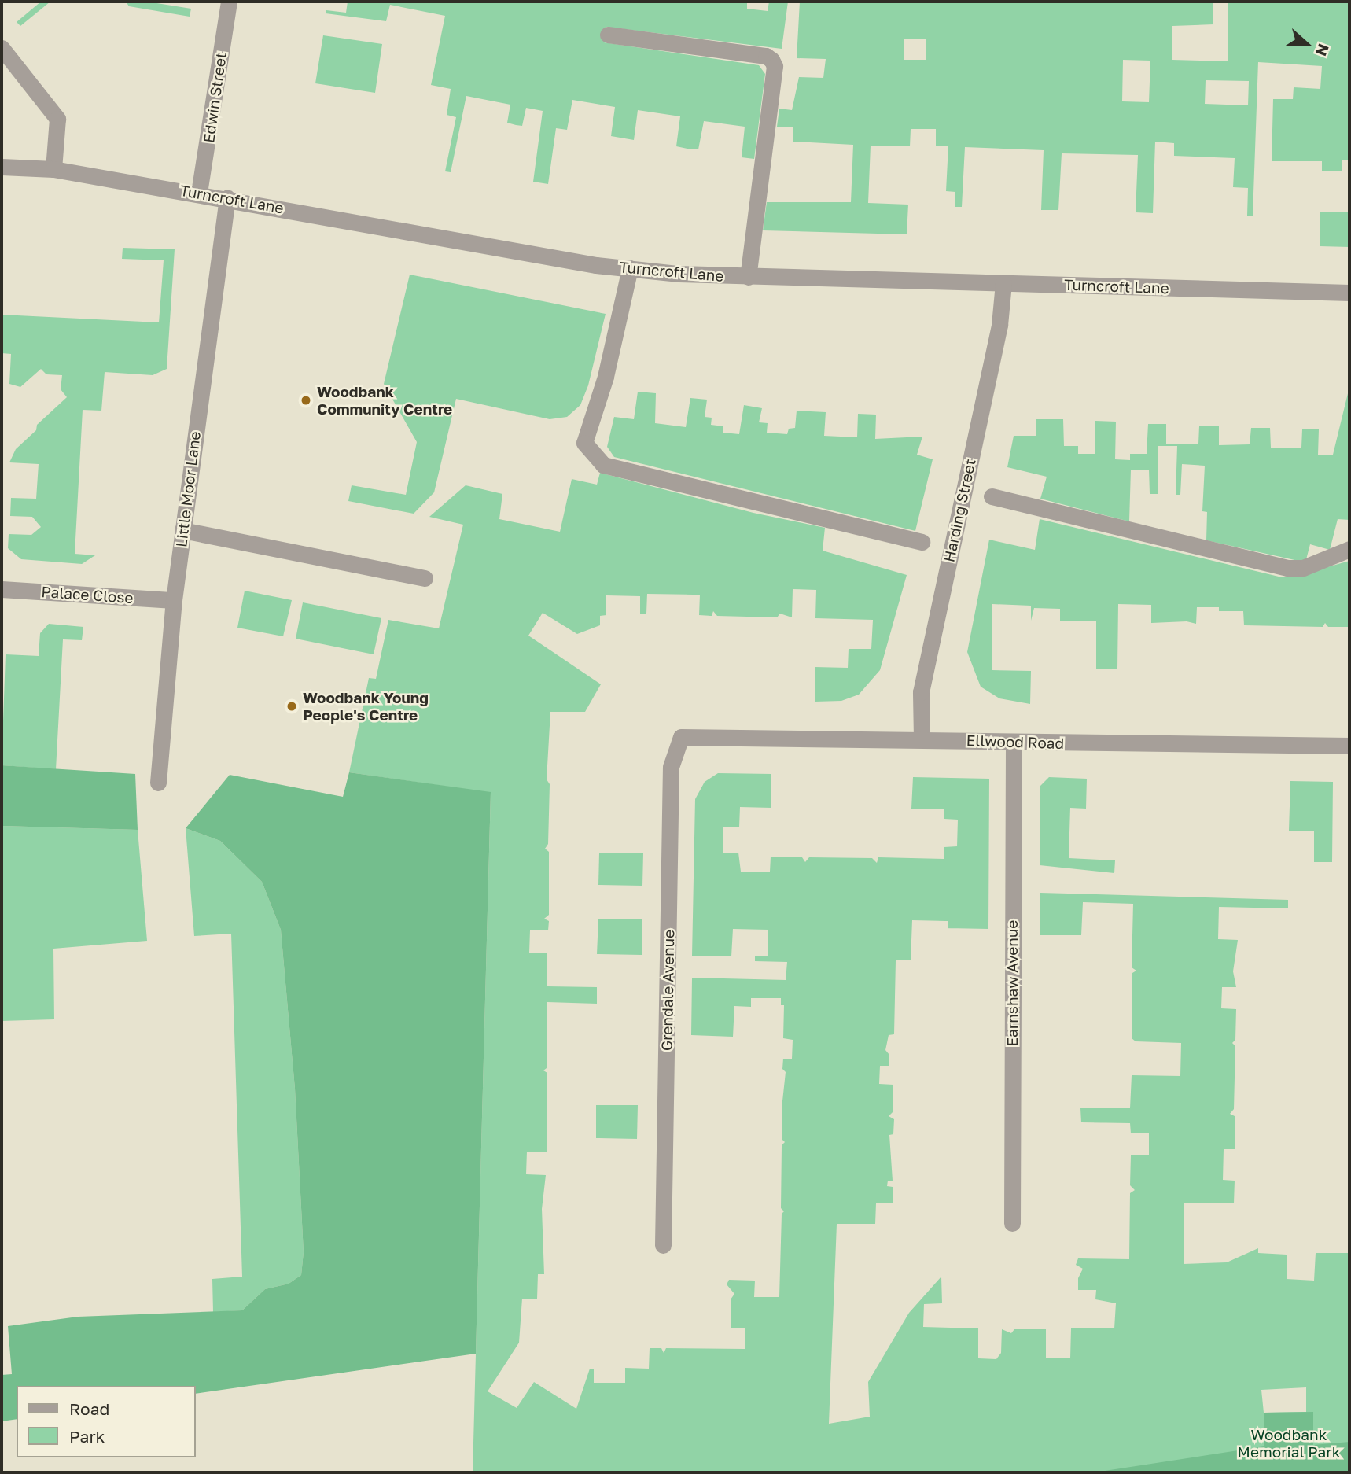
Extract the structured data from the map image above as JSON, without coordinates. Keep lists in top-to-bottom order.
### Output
{
  "streets": {
    "street": [
      "Edwin Street",
      "Turncroft Lane",
      "Little Moor Lane",
      "Harding Street",
      "Palace Close",
      "Ellwood Road",
      "Earnshaw Avenue",
      "Grendale Avenue"
    ]
  },
  "crossings": [
    ["Edwin Street", "Turncroft Lane"],
    ["Turncroft Lane", "Little Moor Lane"],
    ["Turncroft Lane", "Harding Street"],
    ["Little Moor Lane", "Palace Close"],
    ["Harding Street", "Ellwood Road"],
    ["Ellwood Road", "Earnshaw Avenue"],
    ["Ellwood Road", "Grendale Avenue"]
  ],
  "parks": ["Woodbank Memorial Park"],
  "places": ["Woodbank Community Centre", "Woodbank Young People's Centre"],
  "legend": ["Road", "Park"],
  "north": "right"
}
